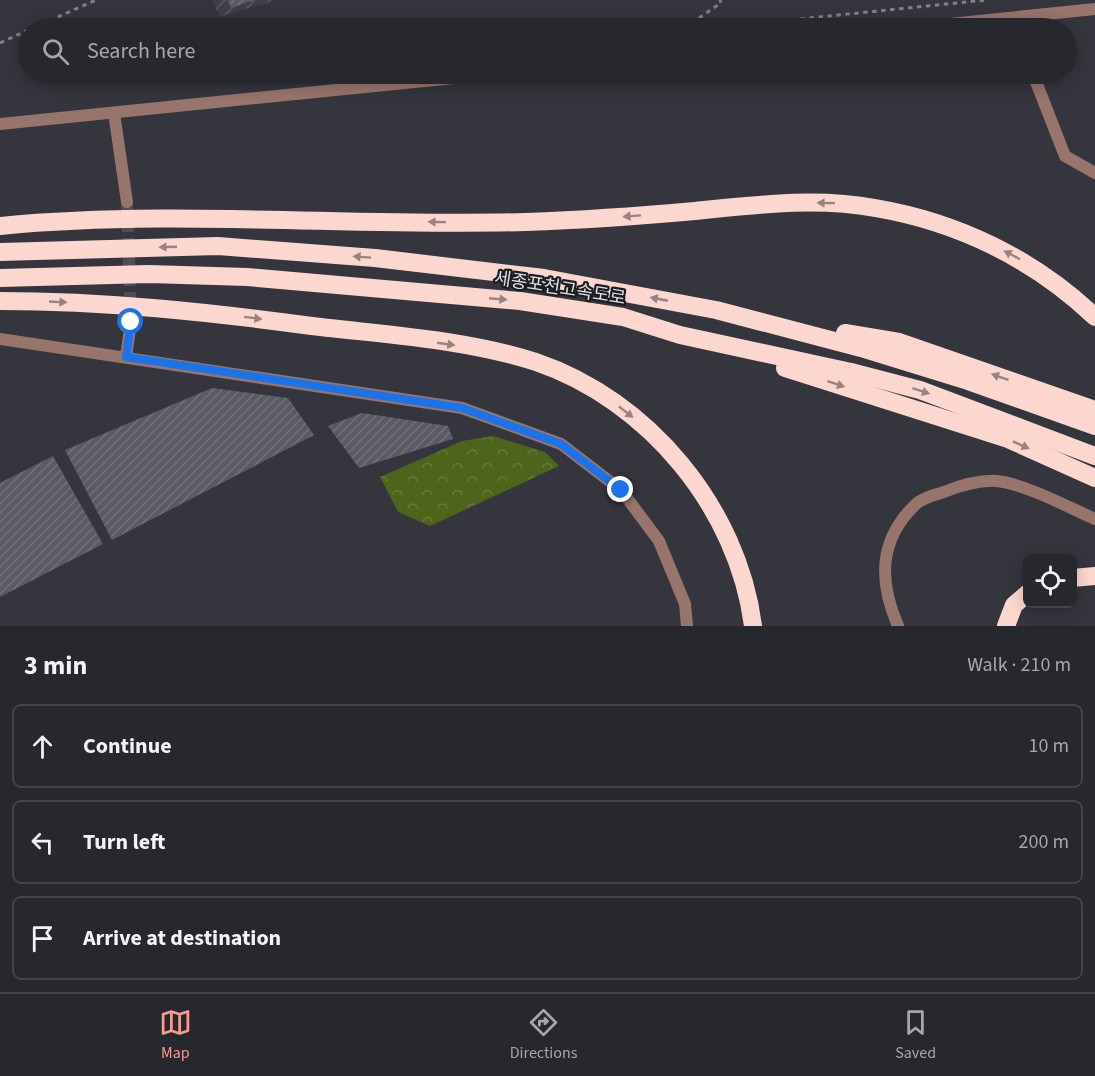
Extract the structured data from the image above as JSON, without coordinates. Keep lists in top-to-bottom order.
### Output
{
  "streets": {
    "highway": ["세종포천고속도로"]
  },
  "page": {
    "search": "Search here",
    "heading": ["3 min", "Walk · 210 m"],
    "list": [
      ["Continue", "10 m"],
      ["Turn left", "200 m"],
      "Arrive at destination"
    ],
    "nav": ["Map", "Directions", "Saved"]
  }
}
